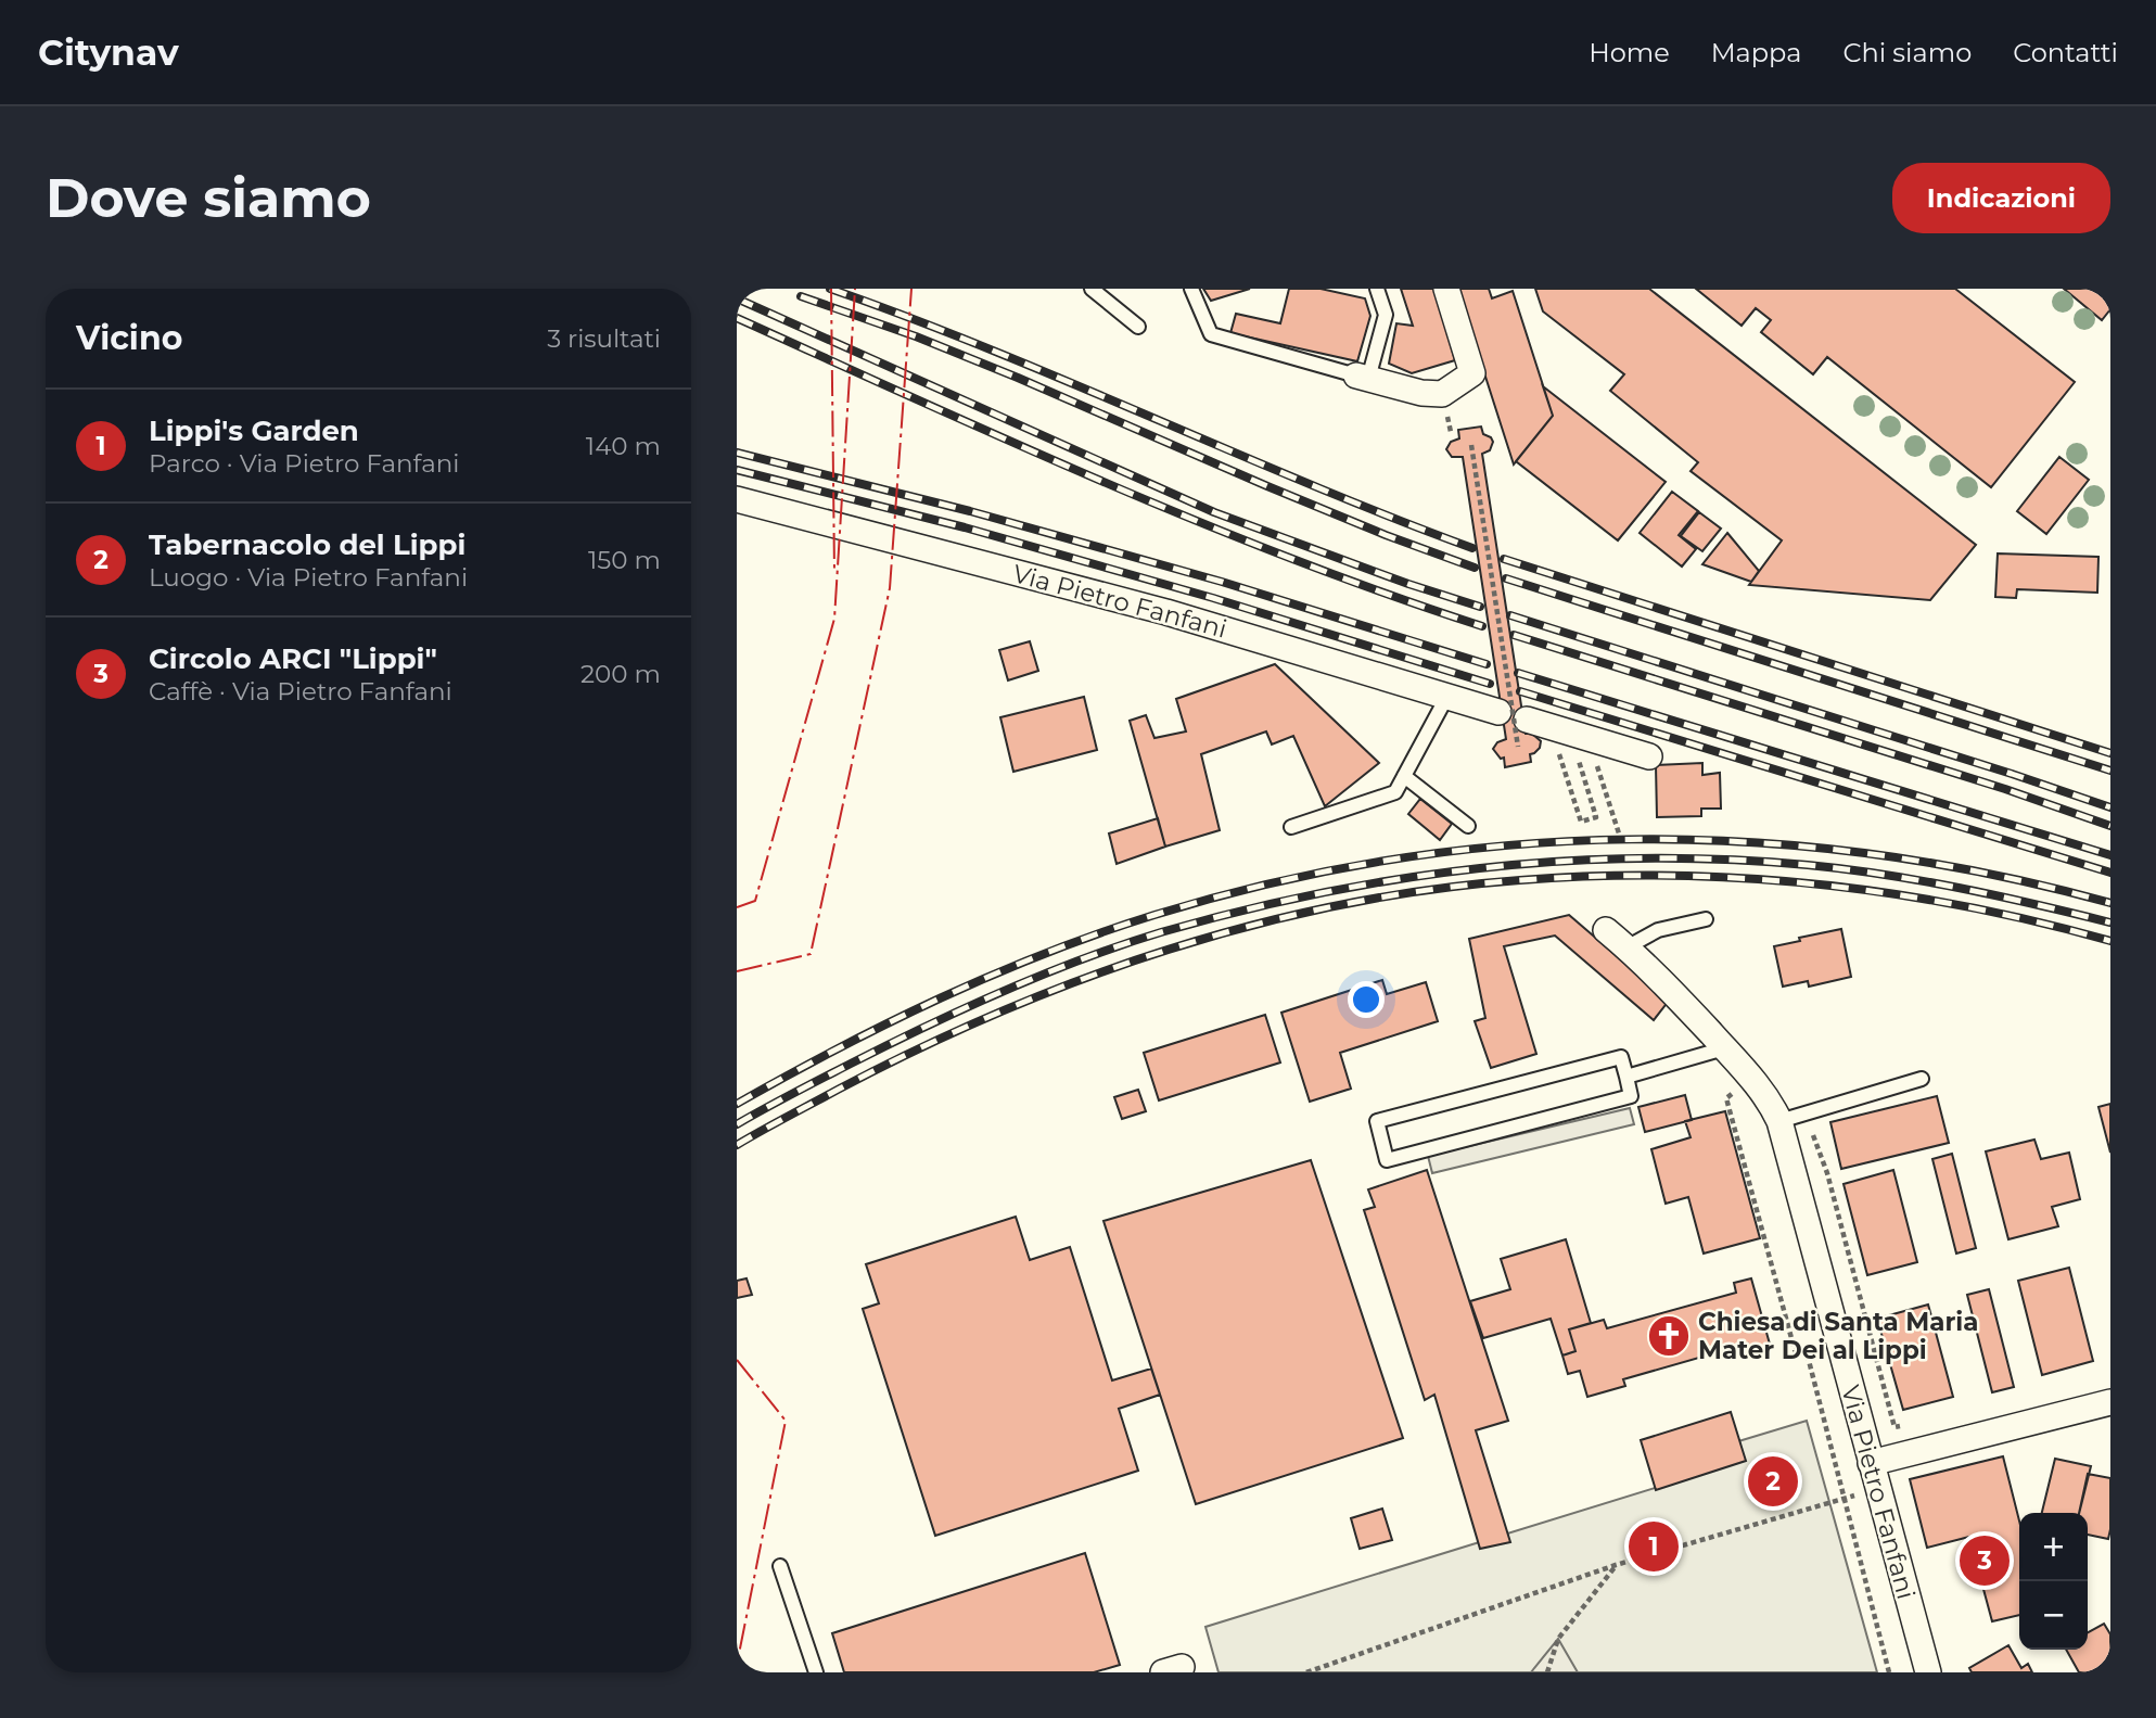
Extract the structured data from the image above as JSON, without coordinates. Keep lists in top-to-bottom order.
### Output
{
  "streets": {
    "street": ["Via Pietro Fanfani"]
  },
  "places": {
    "church": ["Chiesa di Santa Maria Mater Dei al Lippi"]
  },
  "page": {
    "header": "Citynav",
    "nav": [
      "Home",
      "Mappa",
      "Chi siamo",
      "Contatti"
    ],
    "buttons": "Indicazioni",
    "title": "Dove siamo",
    "heading": ["Vicino", "3 risultati"],
    "list": [
      {
        "mark": "1",
        "name": "Lippi's Garden",
        "note": "Parco · Via Pietro Fanfani",
        "value": "140 m"
      },
      {
        "mark": "2",
        "name": "Tabernacolo del Lippi",
        "note": "Luogo · Via Pietro Fanfani",
        "value": "150 m"
      },
      {
        "mark": "3",
        "name": "Circolo ARCI \"Lippi\"",
        "note": "Caffè · Via Pietro Fanfani",
        "value": "200 m"
      }
    ],
    "pins": ["2", "1", "3"],
    "map_buttons": ["+", "−"]
  }
}
